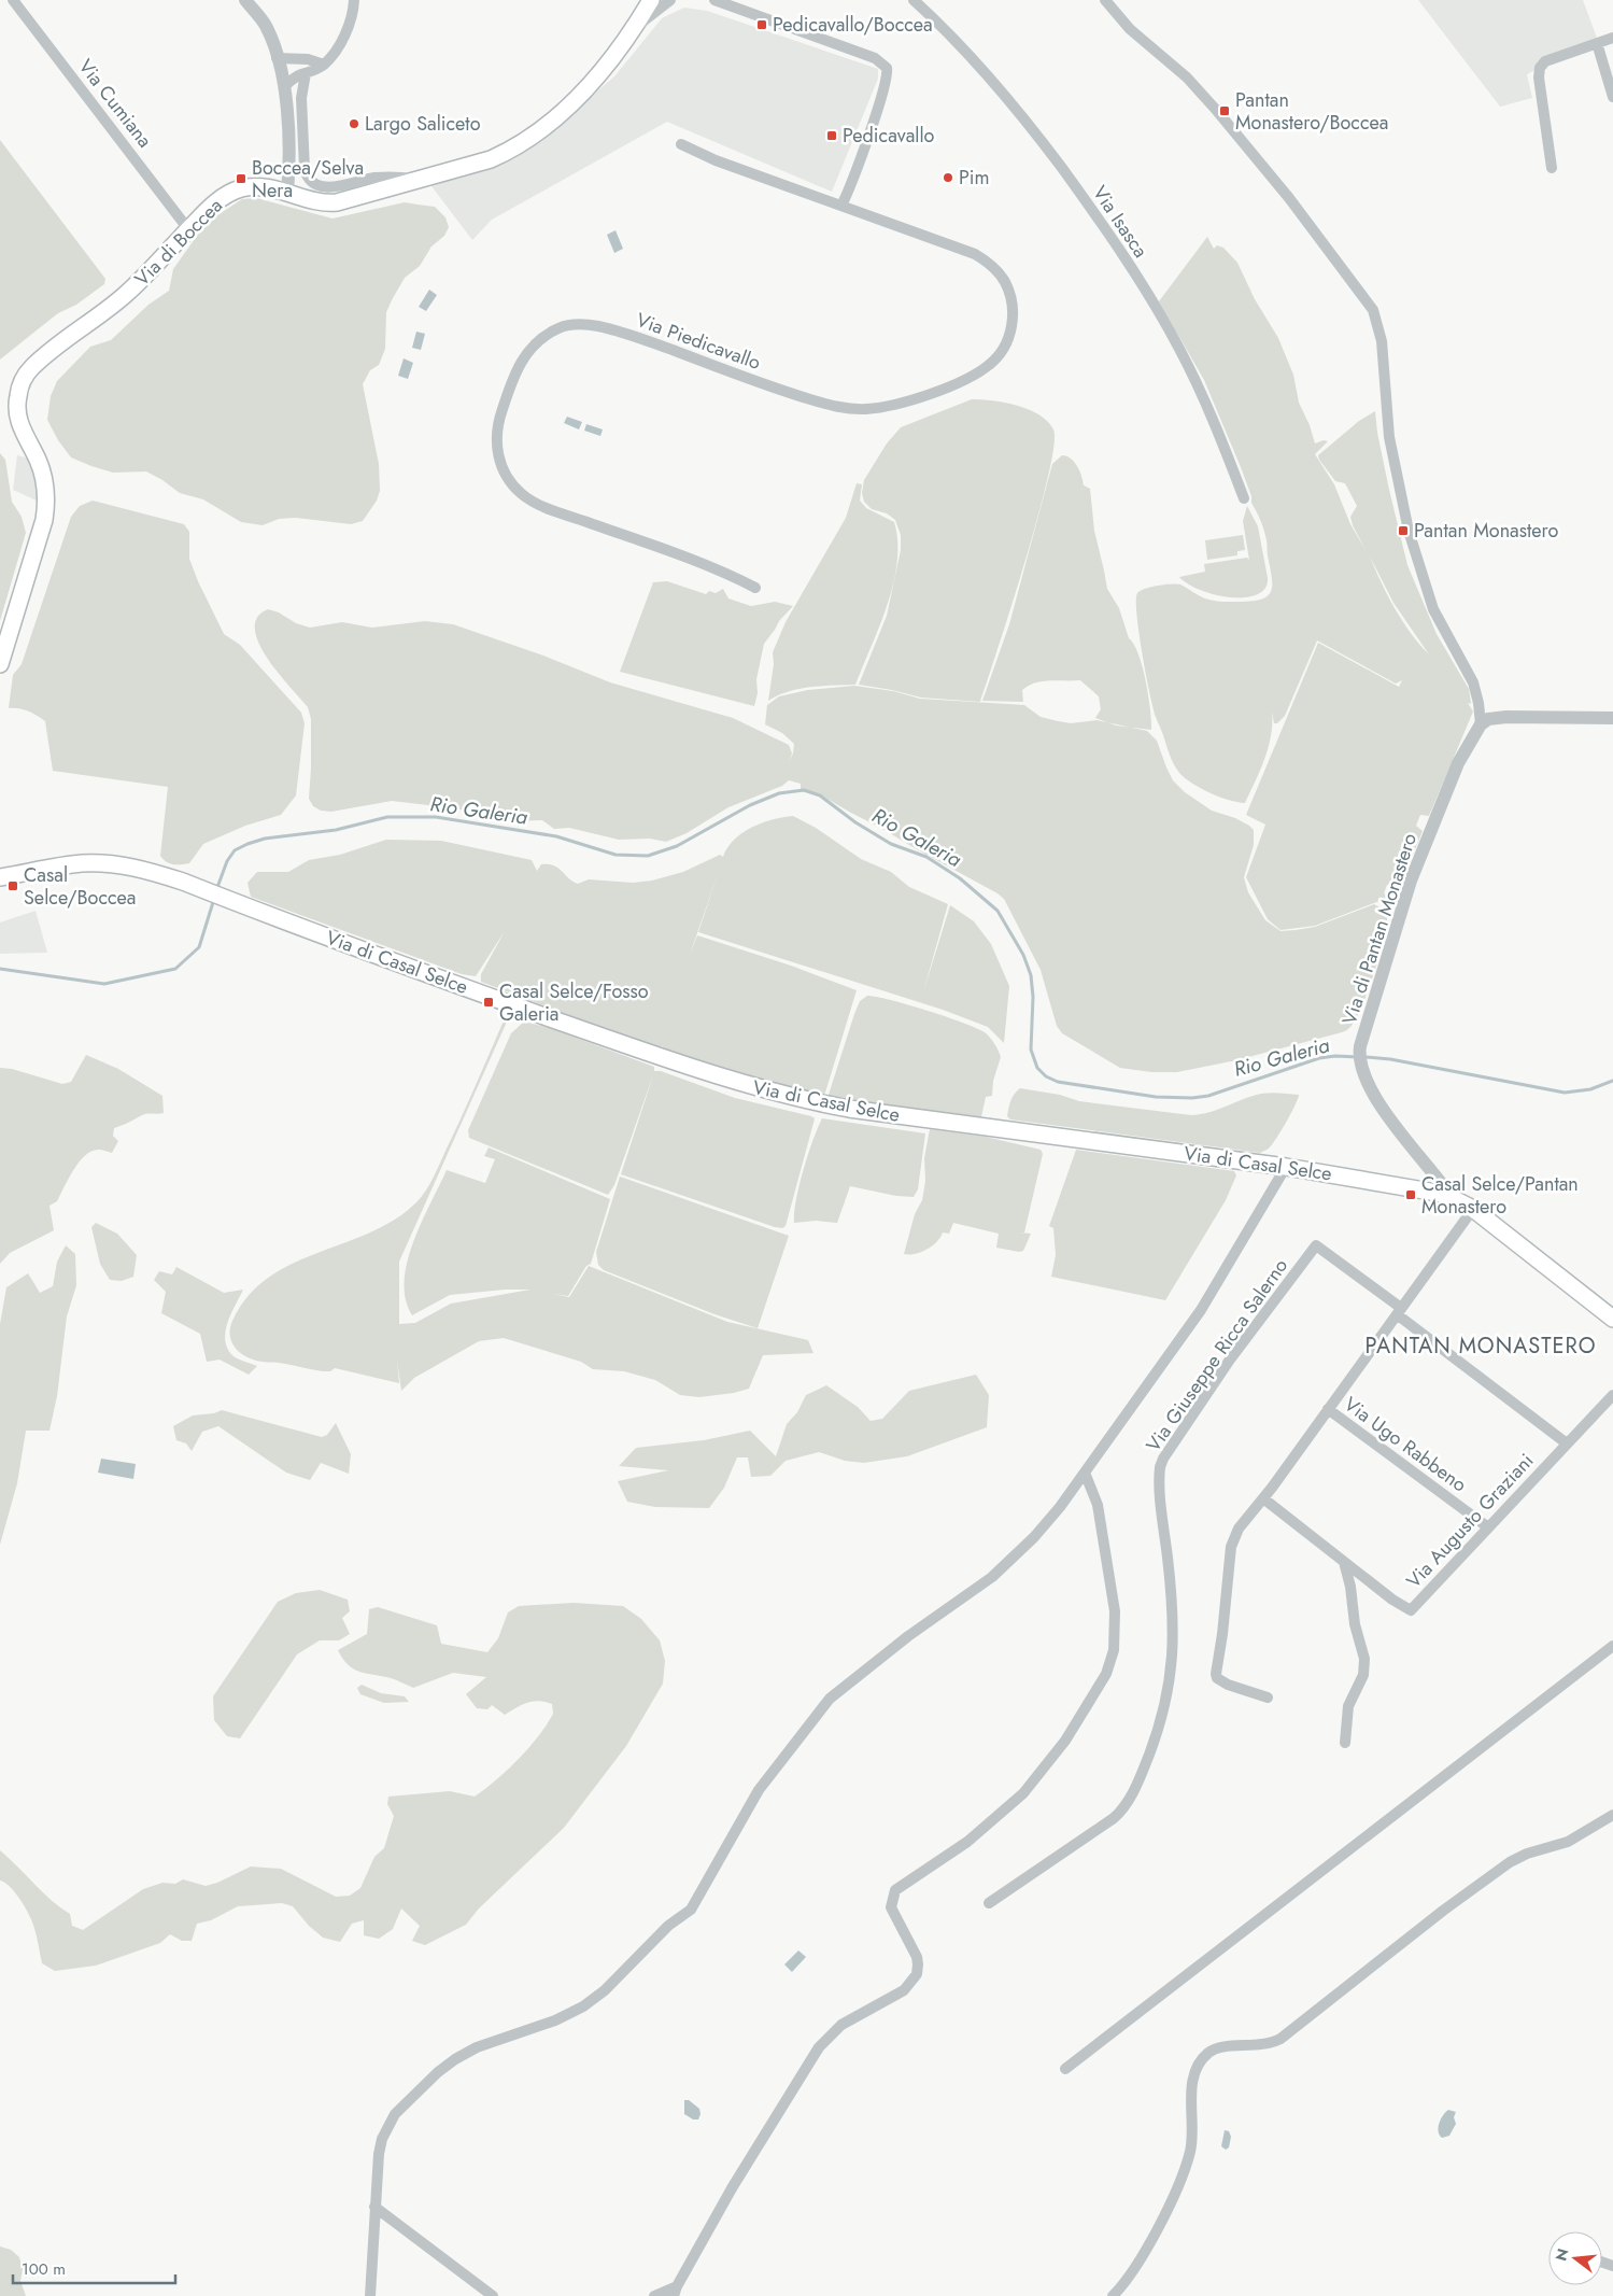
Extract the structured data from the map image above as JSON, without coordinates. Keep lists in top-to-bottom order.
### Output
{
  "streets": {
    "main road": ["Via di Boccea", "Via di Casal Selce"],
    "street": [
      "Via Cumiana",
      "Via Isasca",
      "Via Piedicavallo",
      "Via di Pantan Monastero",
      "Via Giuseppe Ricca Salerno",
      "Via Ugo Rabbeno",
      "Via Augusto Graziani"
    ]
  },
  "crossings": [
    ["Via Cumiana", "Via di Boccea"],
    ["Via di Pantan Monastero", "Via di Casal Selce"],
    ["Via Ugo Rabbeno", "Via Augusto Graziani"]
  ],
  "districts": ["PANTAN MONASTERO"],
  "water": ["Rio Galeria"],
  "places": {
    "transit": [
      "Pedicavallo/Boccea",
      "Pantan Monastero/Boccea",
      "Pedicavallo",
      "Boccea/Selva Nera",
      "Pantan Monastero",
      "Casal Selce/Boccea",
      "Casal Selce/Fosso Galeria",
      "Casal Selce/Pantan Monastero"
    ],
    "other": ["Largo Saliceto", "Pim"]
  },
  "scale_bar": "100 m",
  "north": "left"
}
